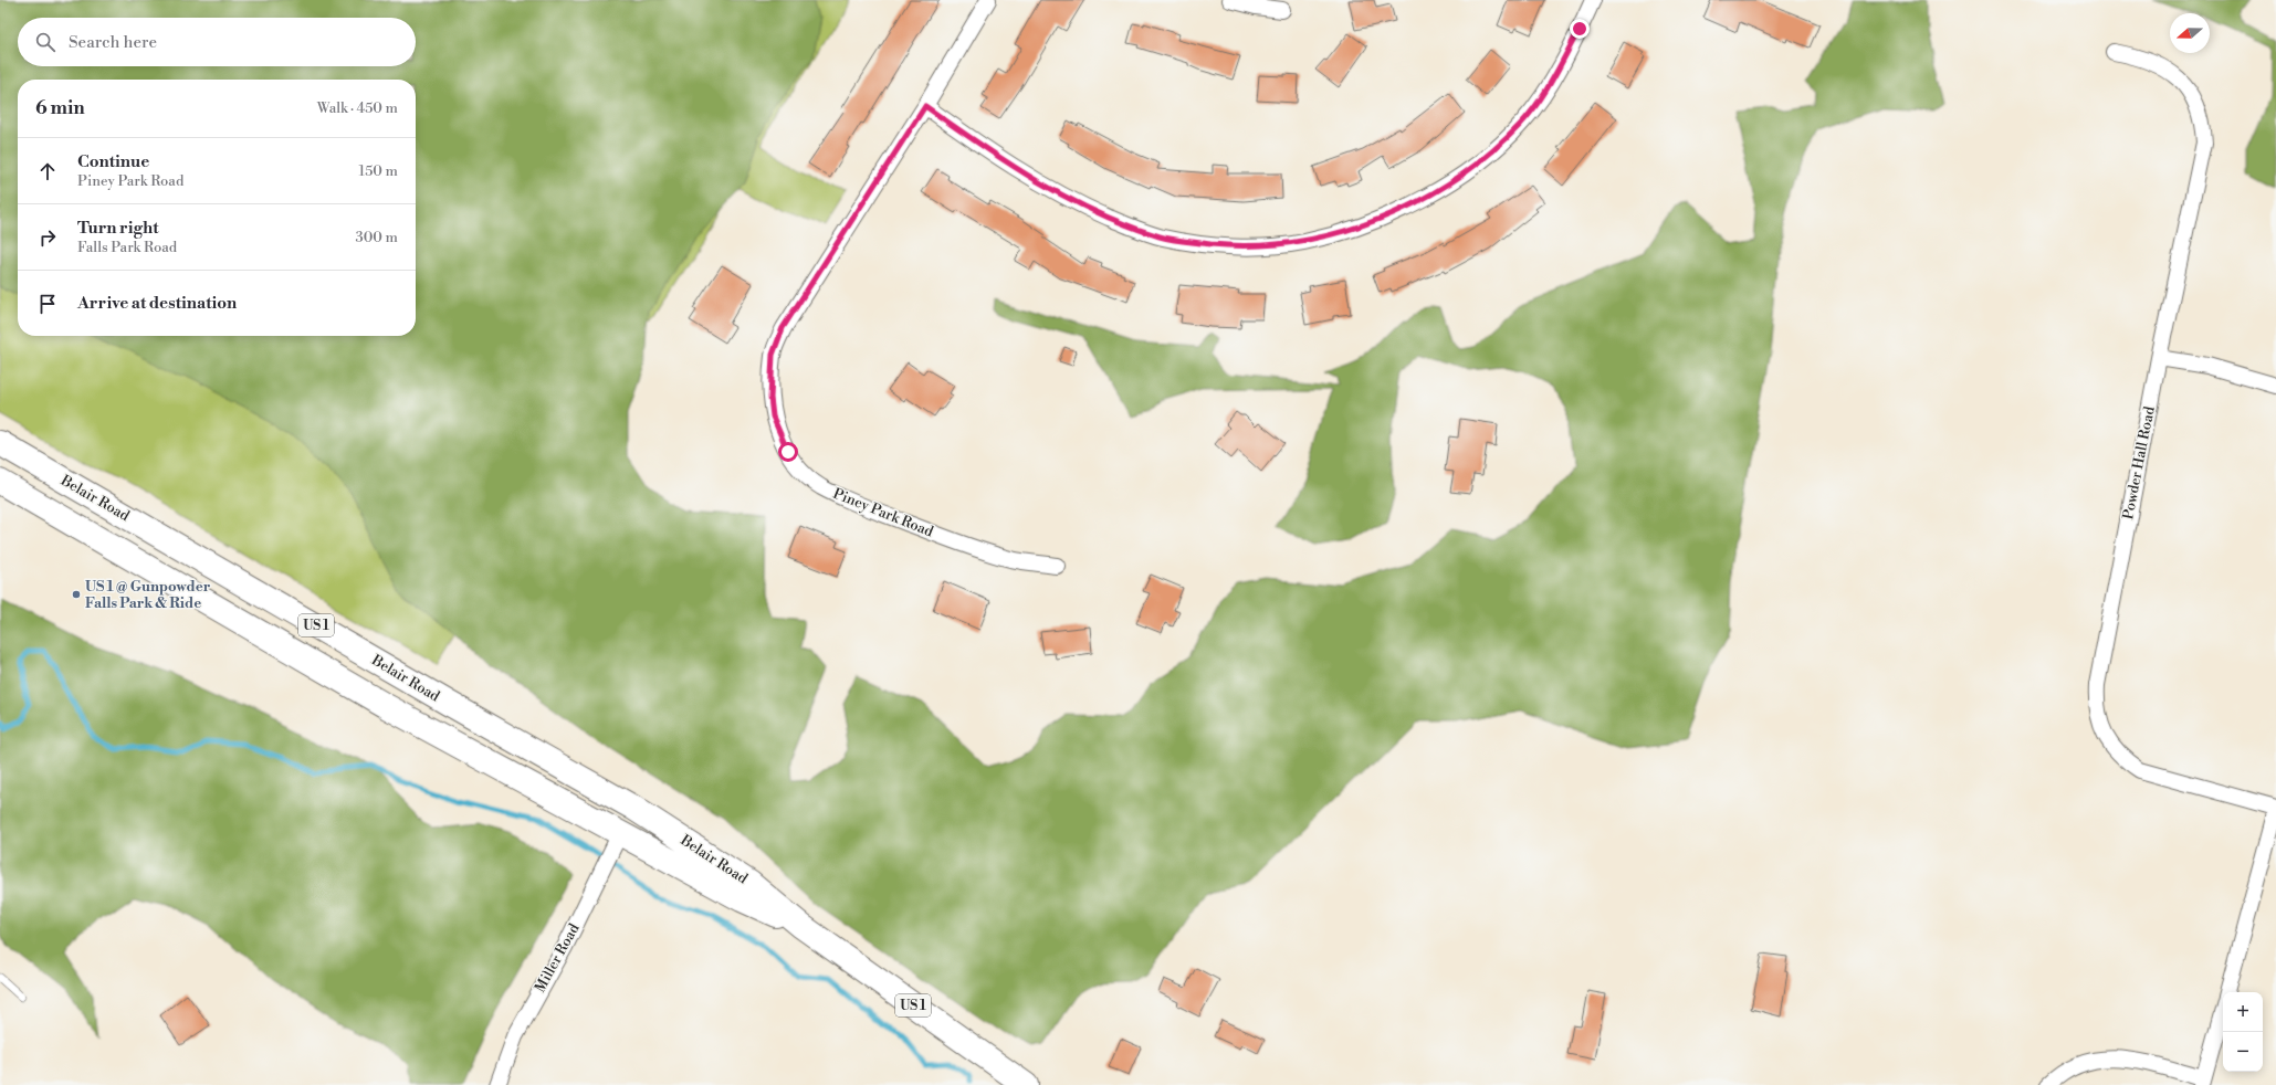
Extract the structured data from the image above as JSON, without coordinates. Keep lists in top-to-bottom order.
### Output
{
  "streets": {
    "highway": ["Belair Road", "US 1"],
    "street": ["Powder Hall Road", "Piney Park Road", "Miller Road"]
  },
  "crossings": [
    ["Belair Road", "Miller Road"]
  ],
  "places": ["US 1 @ Gunpowder Falls Park & Ride"],
  "north": "left",
  "page": {
    "search": "Search here",
    "heading": ["6 min", "Walk · 450 m"],
    "list": [
      ["Continue", "Piney Park Road", "150 m"],
      ["Turn right", "Falls Park Road", "300 m"],
      "Arrive at destination"
    ],
    "map_buttons": ["+", "−"]
  }
}
